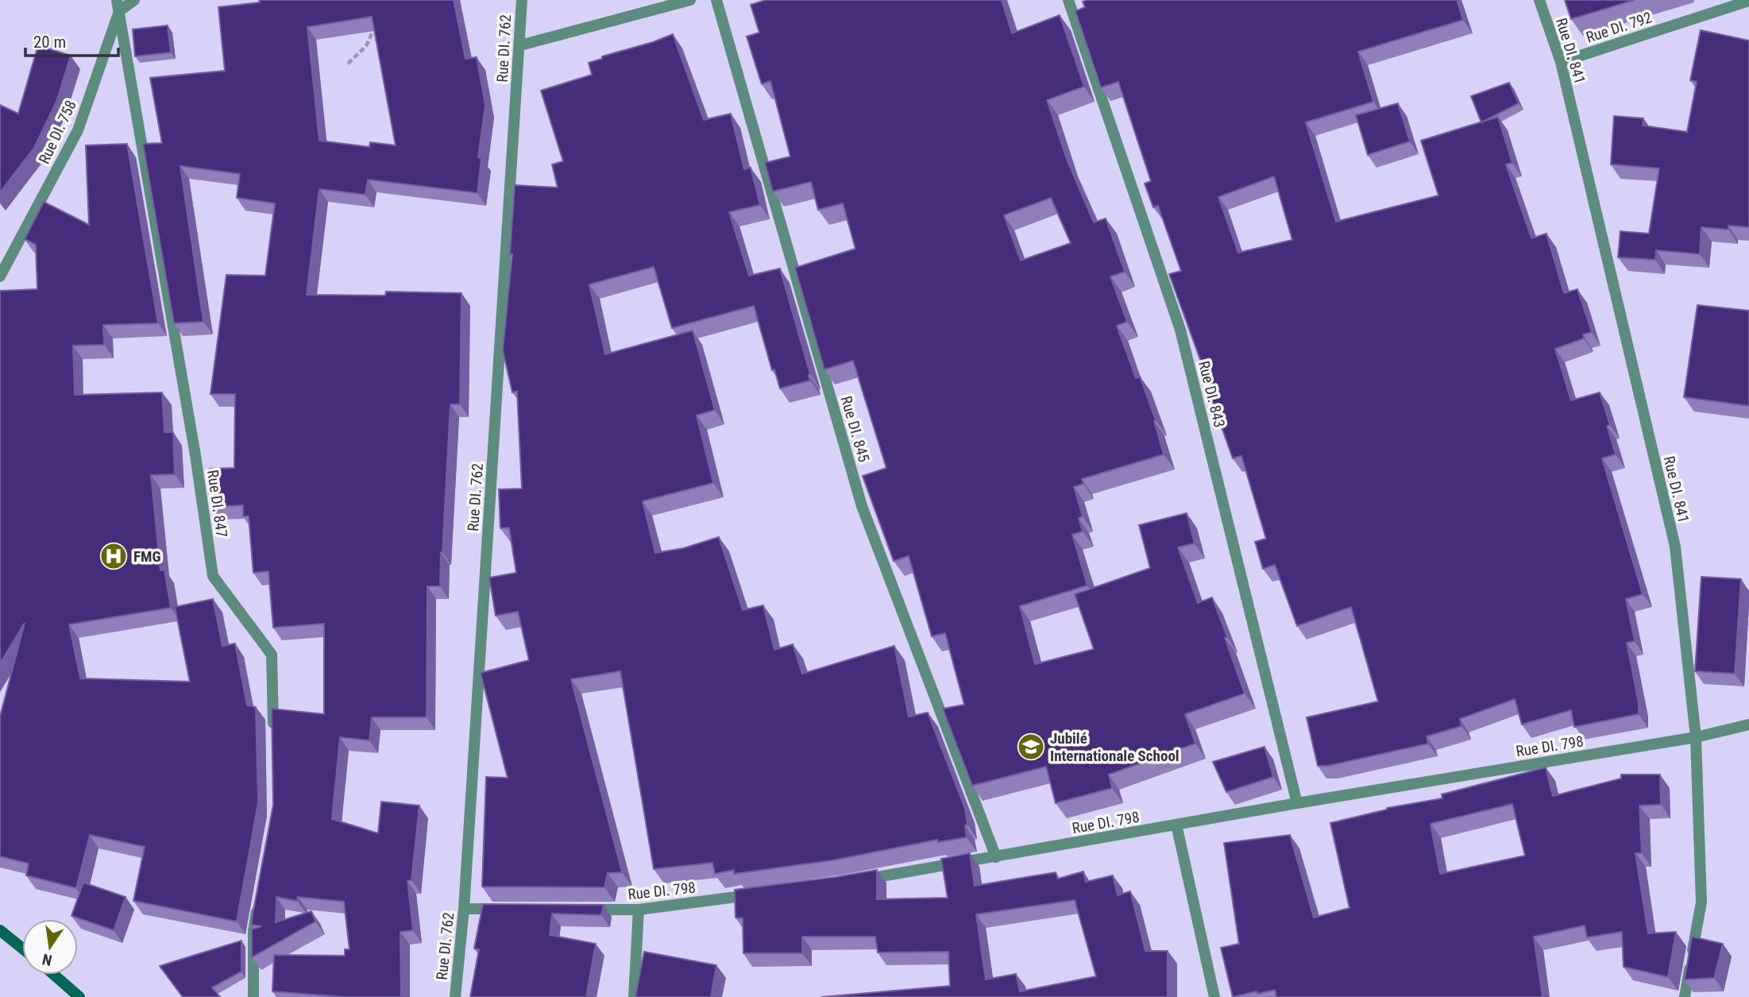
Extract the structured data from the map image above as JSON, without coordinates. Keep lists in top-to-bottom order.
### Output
{
  "streets": {
    "street": [
      "Rue DI. 792",
      "Rue DI. 762",
      "Rue DI. 841",
      "Rue DI. 758",
      "Rue DI. 843",
      "Rue DI. 845",
      "Rue DI. 847",
      "Rue DI. 798"
    ]
  },
  "crossings": [
    ["Rue DI. 792", "Rue DI. 841"],
    ["Rue DI. 841", "Rue DI. 798"],
    ["Rue DI. 758", "Rue DI. 847"],
    ["Rue DI. 843", "Rue DI. 798"],
    ["Rue DI. 845", "Rue DI. 798"]
  ],
  "places": {
    "hospital": ["FMG"],
    "school or university": ["Jubilé Internationale School"]
  },
  "scale_bar": "20 m",
  "north": "bottom"
}
